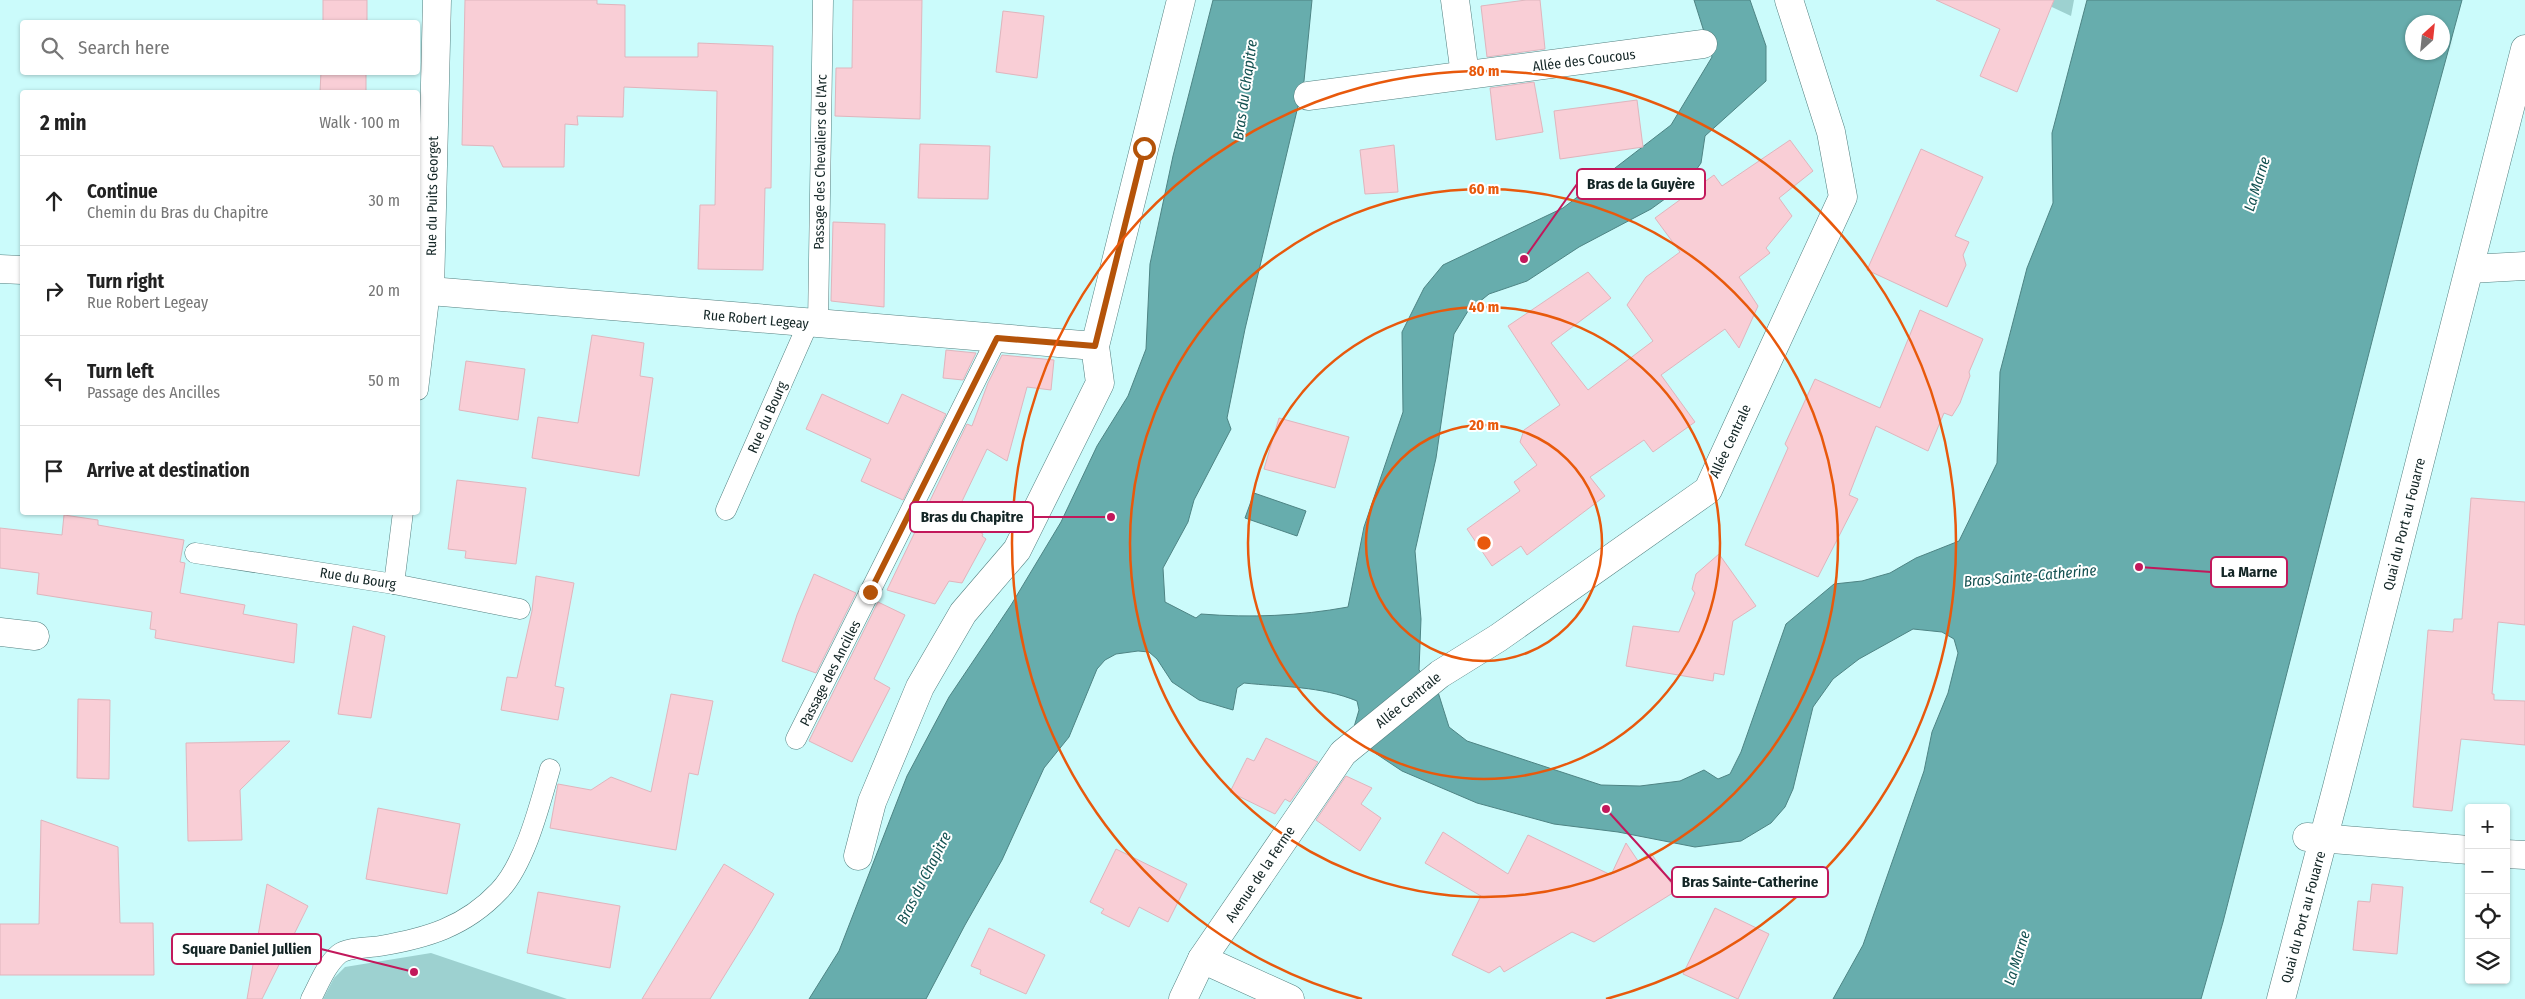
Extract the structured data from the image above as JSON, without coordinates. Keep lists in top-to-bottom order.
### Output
{
  "streets": {
    "street": [
      "Allée des Coucous",
      "Rue du Puits Georget",
      "Rue Robert Legeay",
      "Allée Centrale",
      "Quai du Port au Fouarre",
      "Avenue de la Ferme"
    ],
    "lane": ["Passage des Chevaliers de l'Arc", "Rue du Bourg", "Passage des Ancilles"]
  },
  "crossings": [
    ["Passage des Chevaliers de l'Arc", "Rue Robert Legeay"],
    ["Passage des Chevaliers de l'Arc", "Rue du Bourg"],
    ["Rue du Puits Georget", "Rue Robert Legeay"],
    ["Rue Robert Legeay", "Rue du Bourg"],
    ["Rue Robert Legeay", "Passage des Ancilles"],
    ["Allée Centrale", "Avenue de la Ferme"]
  ],
  "water": ["Bras du Chapitre", "La Marne", "Bras Sainte-Catherine"],
  "places": [
    "Bras de la Guyère",
    "Bras du Chapitre",
    "La Marne",
    "Bras Sainte-Catherine",
    "Square Daniel Jullien"
  ],
  "north": "top right",
  "page": {
    "search": "Search here",
    "heading": ["2 min", "Walk · 100 m"],
    "list": [
      ["Continue", "Chemin du Bras du Chapitre", "30 m"],
      ["Turn right", "Rue Robert Legeay", "20 m"],
      ["Turn left", "Passage des Ancilles", "50 m"],
      "Arrive at destination"
    ],
    "map_buttons": ["+", "−"]
  },
  "rings": [
    "80 m",
    "60 m",
    "40 m",
    "20 m"
  ]
}
